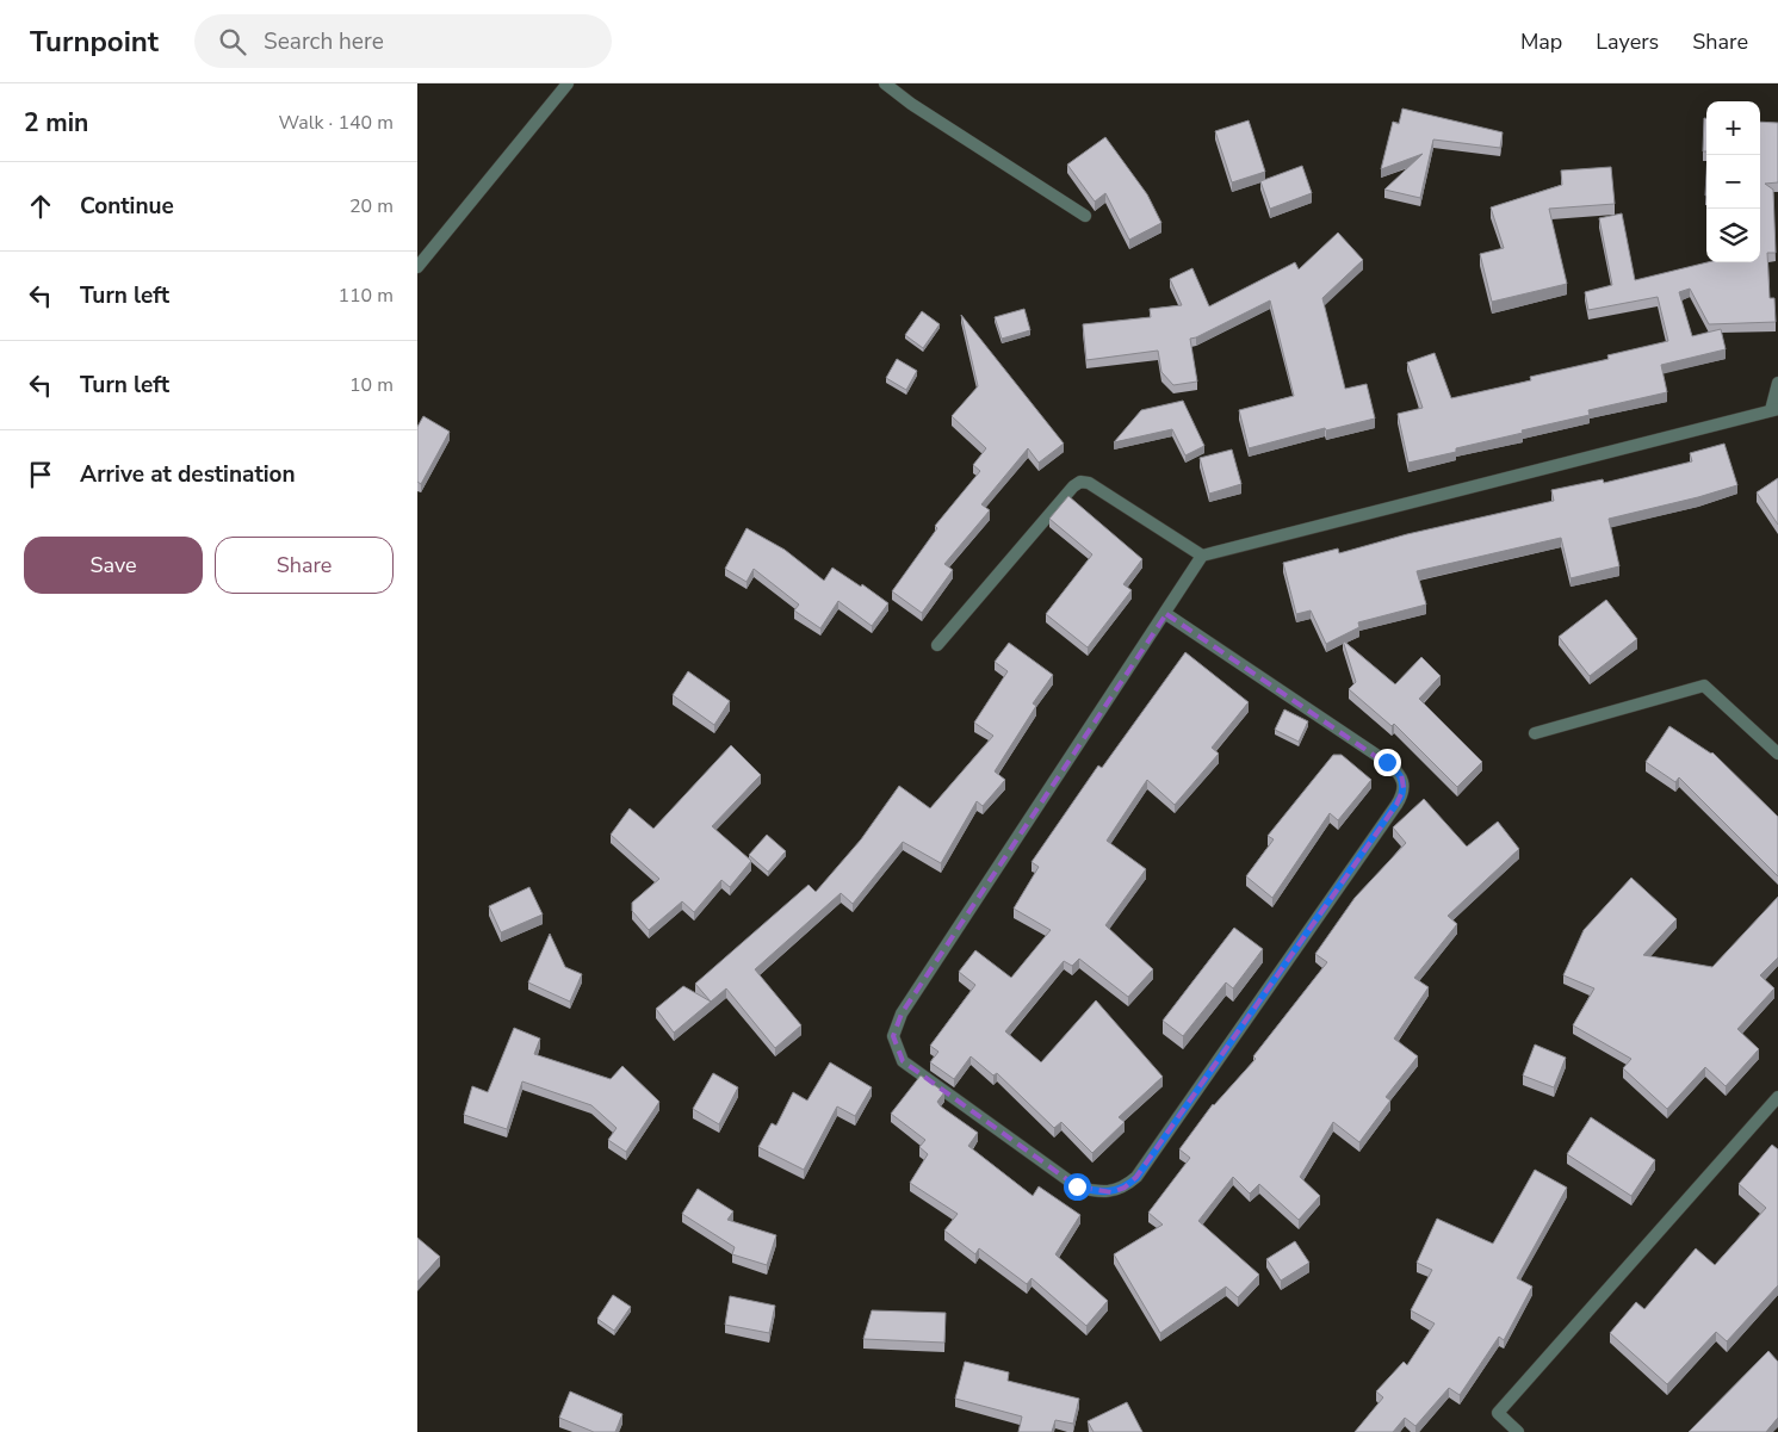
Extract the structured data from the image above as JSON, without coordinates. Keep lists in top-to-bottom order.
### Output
{
  "page": {
    "header": "Turnpoint",
    "search": "Search here",
    "nav": ["Map", "Layers", "Share"],
    "heading": ["2 min", "Walk · 140 m"],
    "map_buttons": ["+", "−"],
    "list": [
      ["Continue", "20 m"],
      ["Turn left", "110 m"],
      ["Turn left", "10 m"],
      "Arrive at destination"
    ],
    "buttons": ["Save", "Share"]
  }
}
